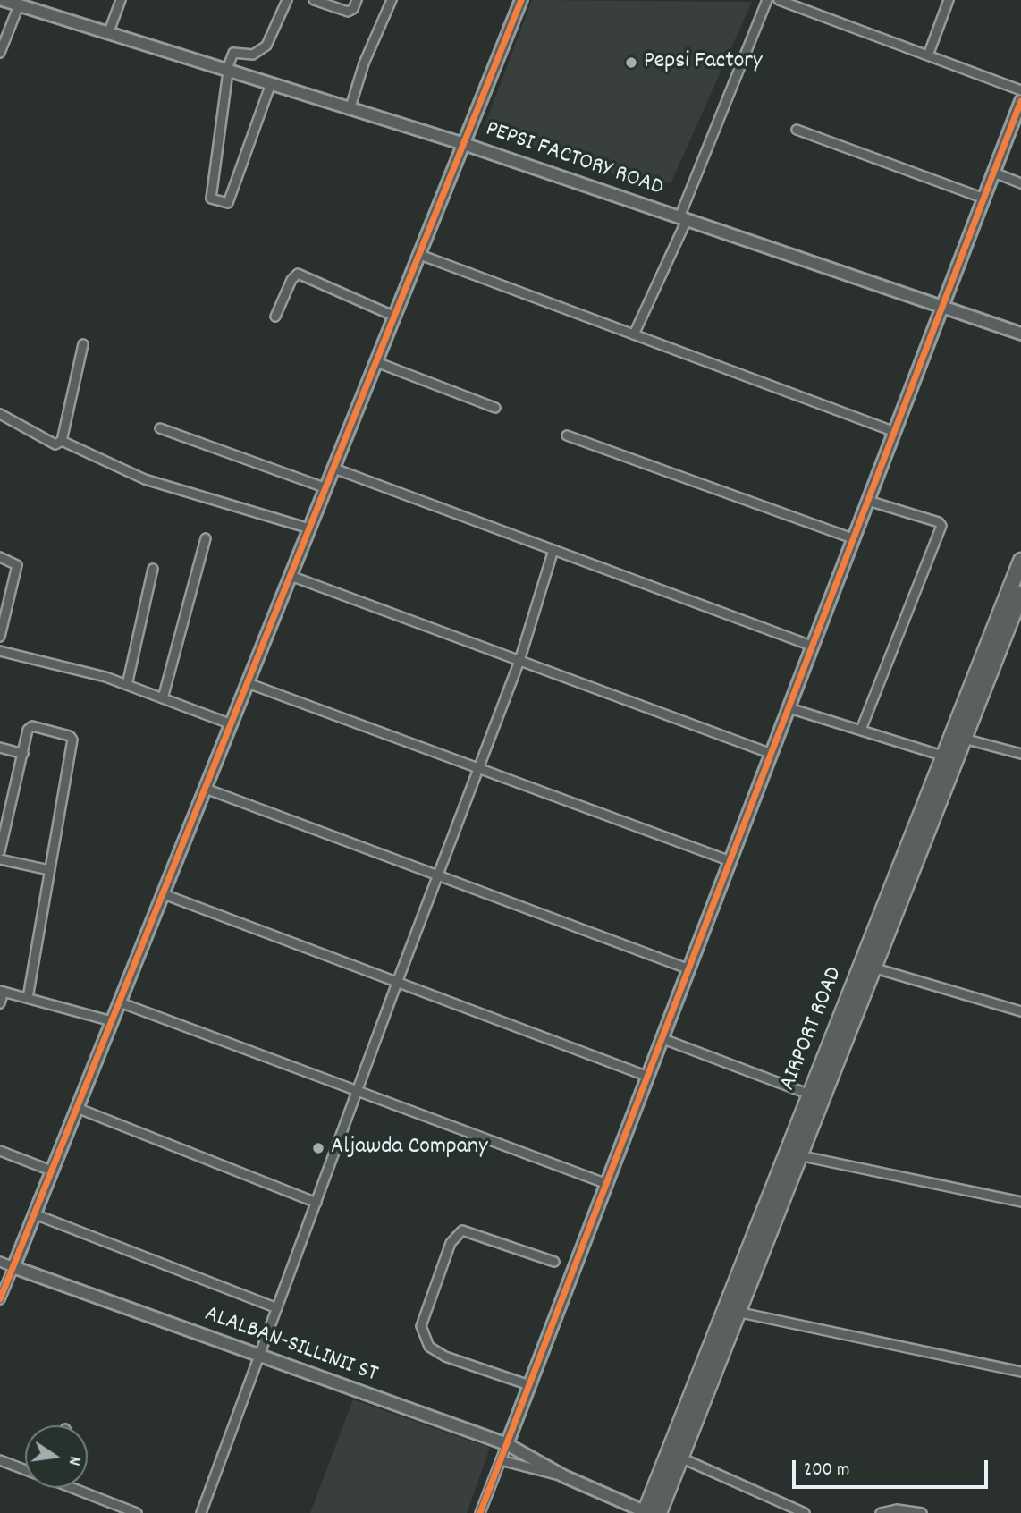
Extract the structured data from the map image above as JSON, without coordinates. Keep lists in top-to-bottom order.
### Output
{
  "streets": {
    "highway": ["AIRPORT ROAD"],
    "street": ["PEPSI FACTORY ROAD", "ALALBAN-SILLINII ST"]
  },
  "crossings": [
    ["AIRPORT ROAD", "ALALBAN-SILLINII ST"]
  ],
  "places": ["Pepsi Factory", "Aljawda Company"],
  "scale_bar": "200 m",
  "north": "right"
}
